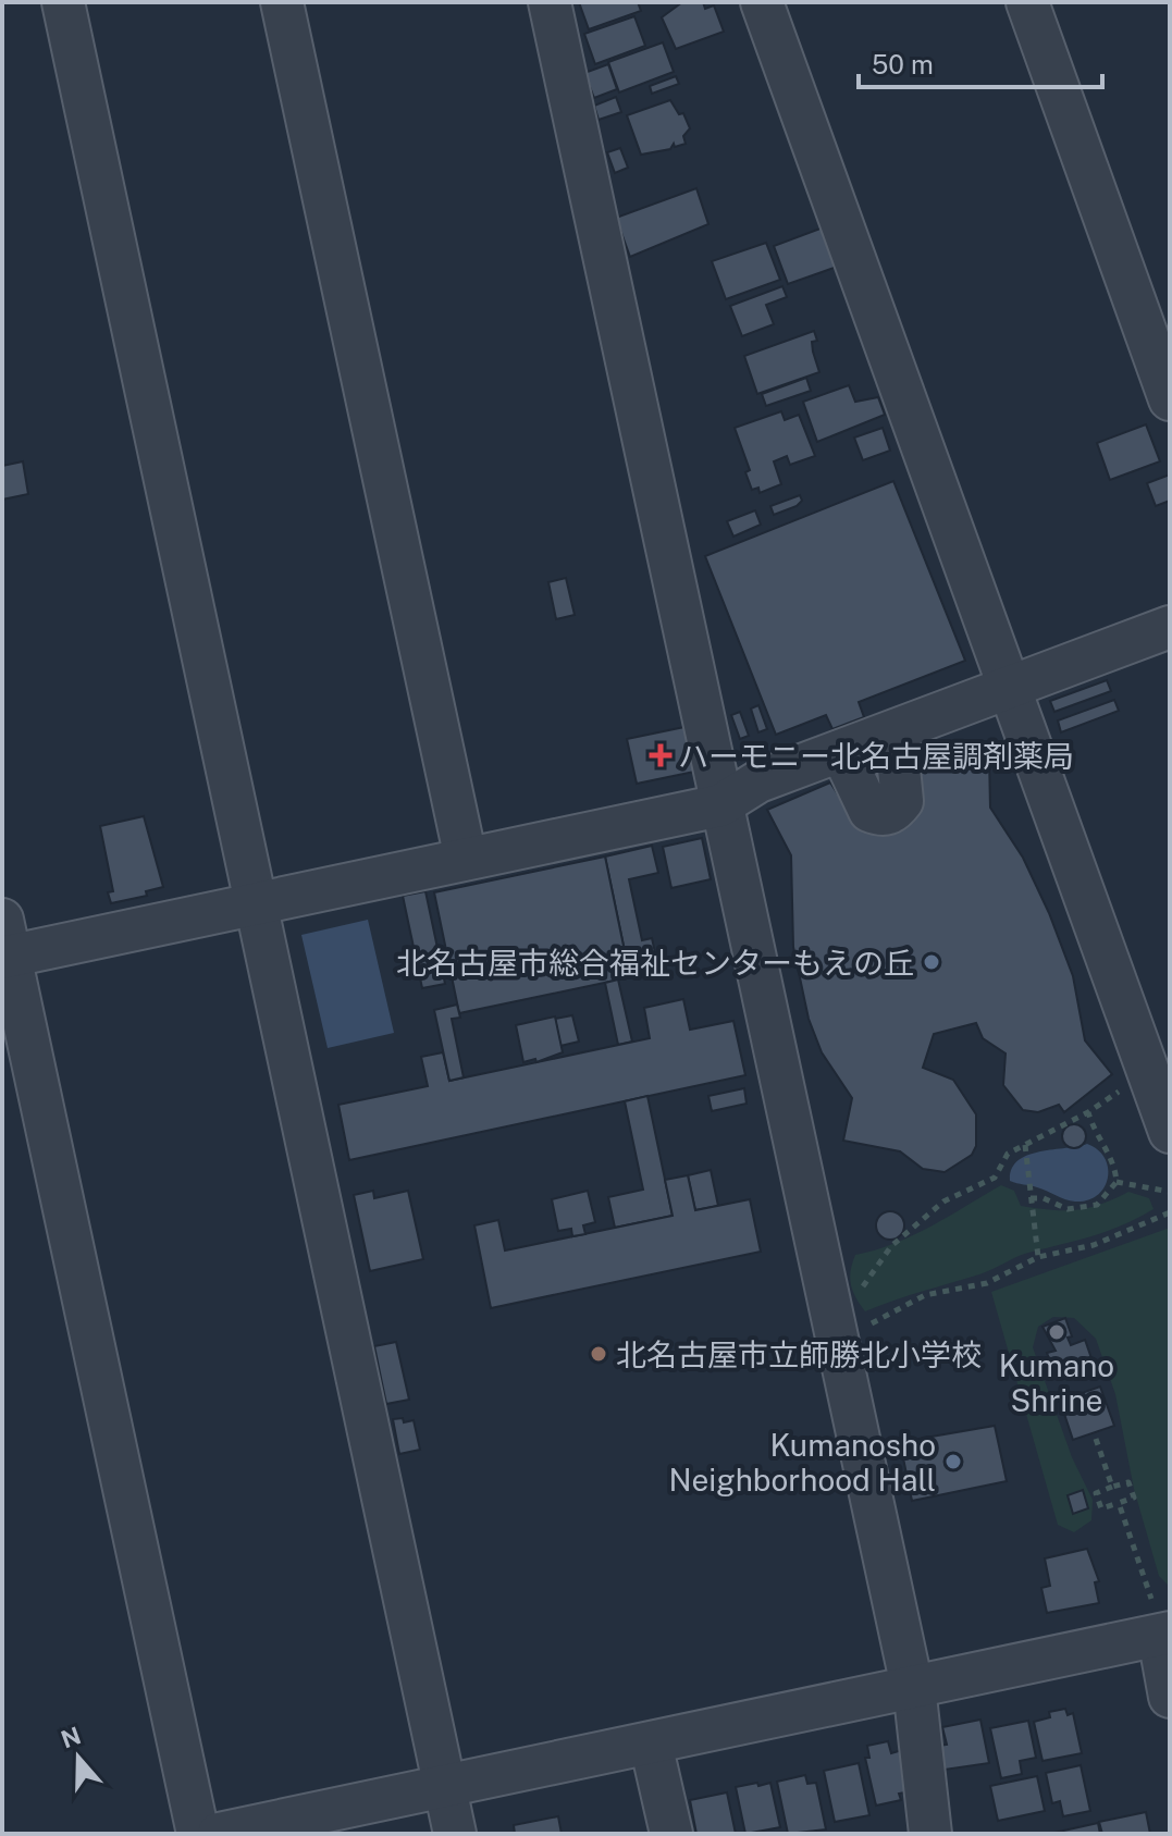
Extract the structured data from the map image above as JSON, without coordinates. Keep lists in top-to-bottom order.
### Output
{
  "places": {
    "health": ["ハーモニー北名古屋調剤薬局"],
    "other": [
      "北名古屋市総合福祉センターもえの丘",
      "Kumano Shrine",
      "北名古屋市立師勝北小学校",
      "Kumanosho Neighborhood Hall"
    ]
  },
  "scale_bar": "50 m",
  "north": "top"
}
